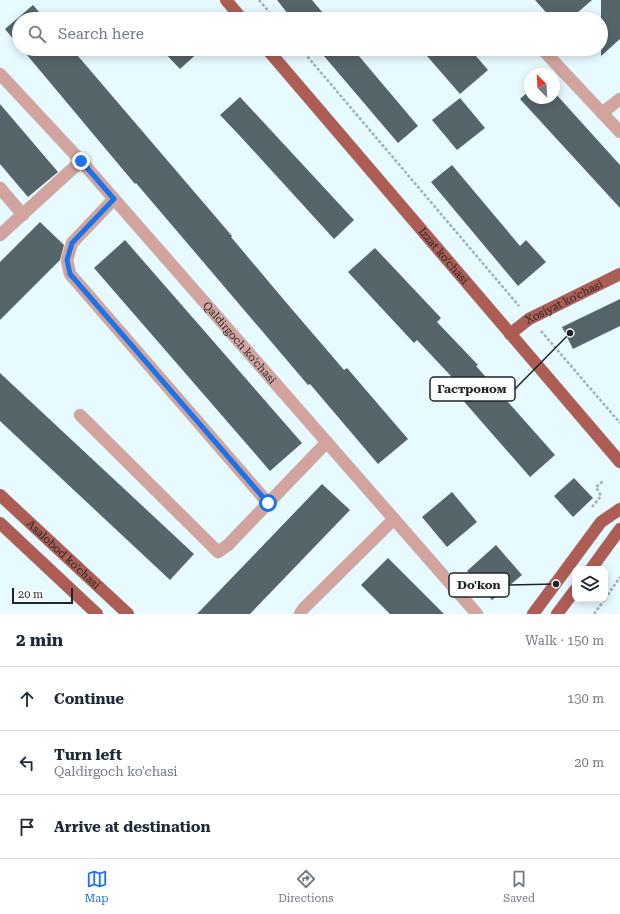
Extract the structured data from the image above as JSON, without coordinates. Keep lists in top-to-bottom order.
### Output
{
  "streets": {
    "main road": ["Izzat ko'chasi", "Xosiyat ko'chasi", "Asalobod ko'chasi"],
    "street": ["Qaldirgoch ko'chasi"]
  },
  "crossings": [
    ["Izzat ko'chasi", "Xosiyat ko'chasi"]
  ],
  "places": ["Гастроном", "Do'kon"],
  "scale_bar": "20 m",
  "north": "top left",
  "page": {
    "search": "Search here",
    "scale": "20 m",
    "heading": ["2 min", "Walk · 150 m"],
    "list": [
      ["Continue", "130 m"],
      ["Turn left", "Qaldirgoch ko'chasi", "20 m"],
      "Arrive at destination"
    ],
    "nav": ["Map", "Directions", "Saved"]
  }
}
